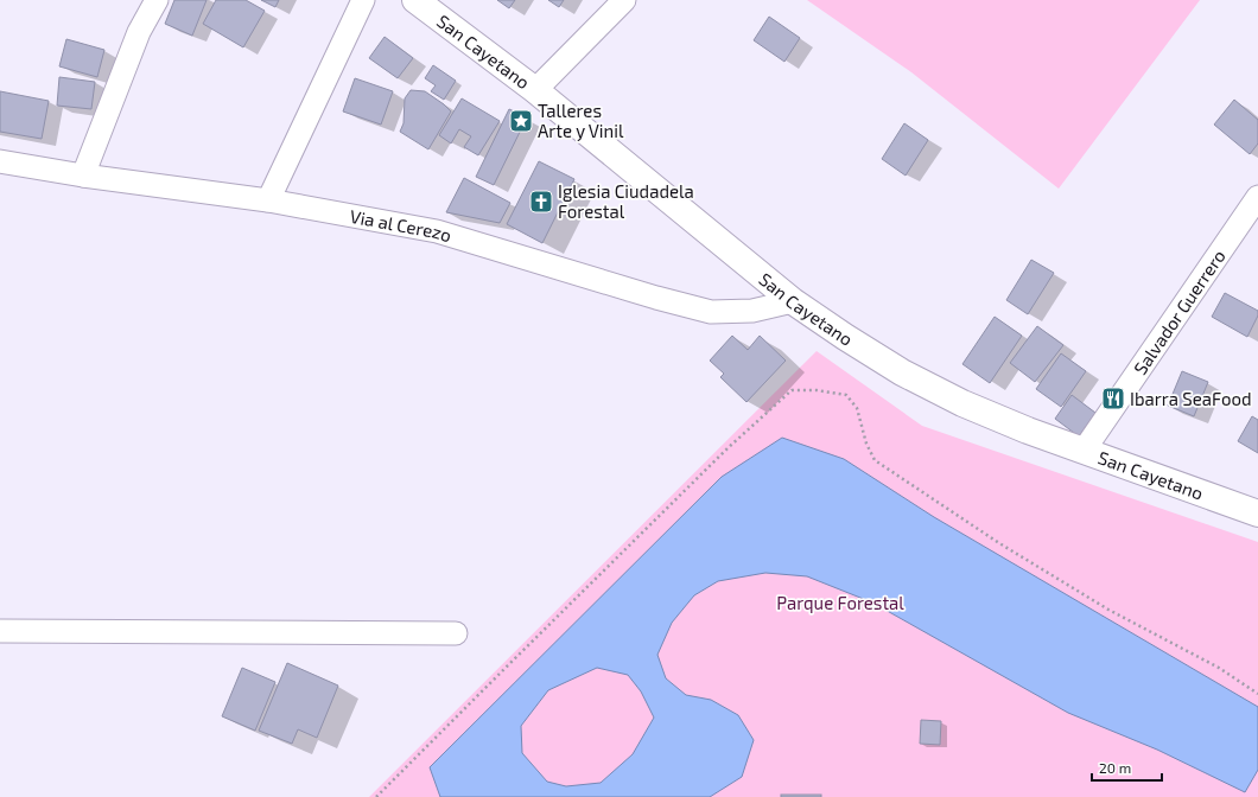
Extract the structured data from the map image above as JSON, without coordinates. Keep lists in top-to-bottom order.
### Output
{
  "streets": {
    "main road": ["San Cayetano"],
    "street": ["Via al Cerezo", "Salvador Guerrero"]
  },
  "crossings": [
    ["San Cayetano", "Via al Cerezo"],
    ["San Cayetano", "Salvador Guerrero"]
  ],
  "parks": ["Parque Forestal"],
  "places": {
    "place": ["Talleres Arte y Vinil"],
    "church": ["Iglesia Ciudadela Forestal"],
    "restaurant": ["Ibarra SeaFood"]
  },
  "scale_bar": "20 m"
}
